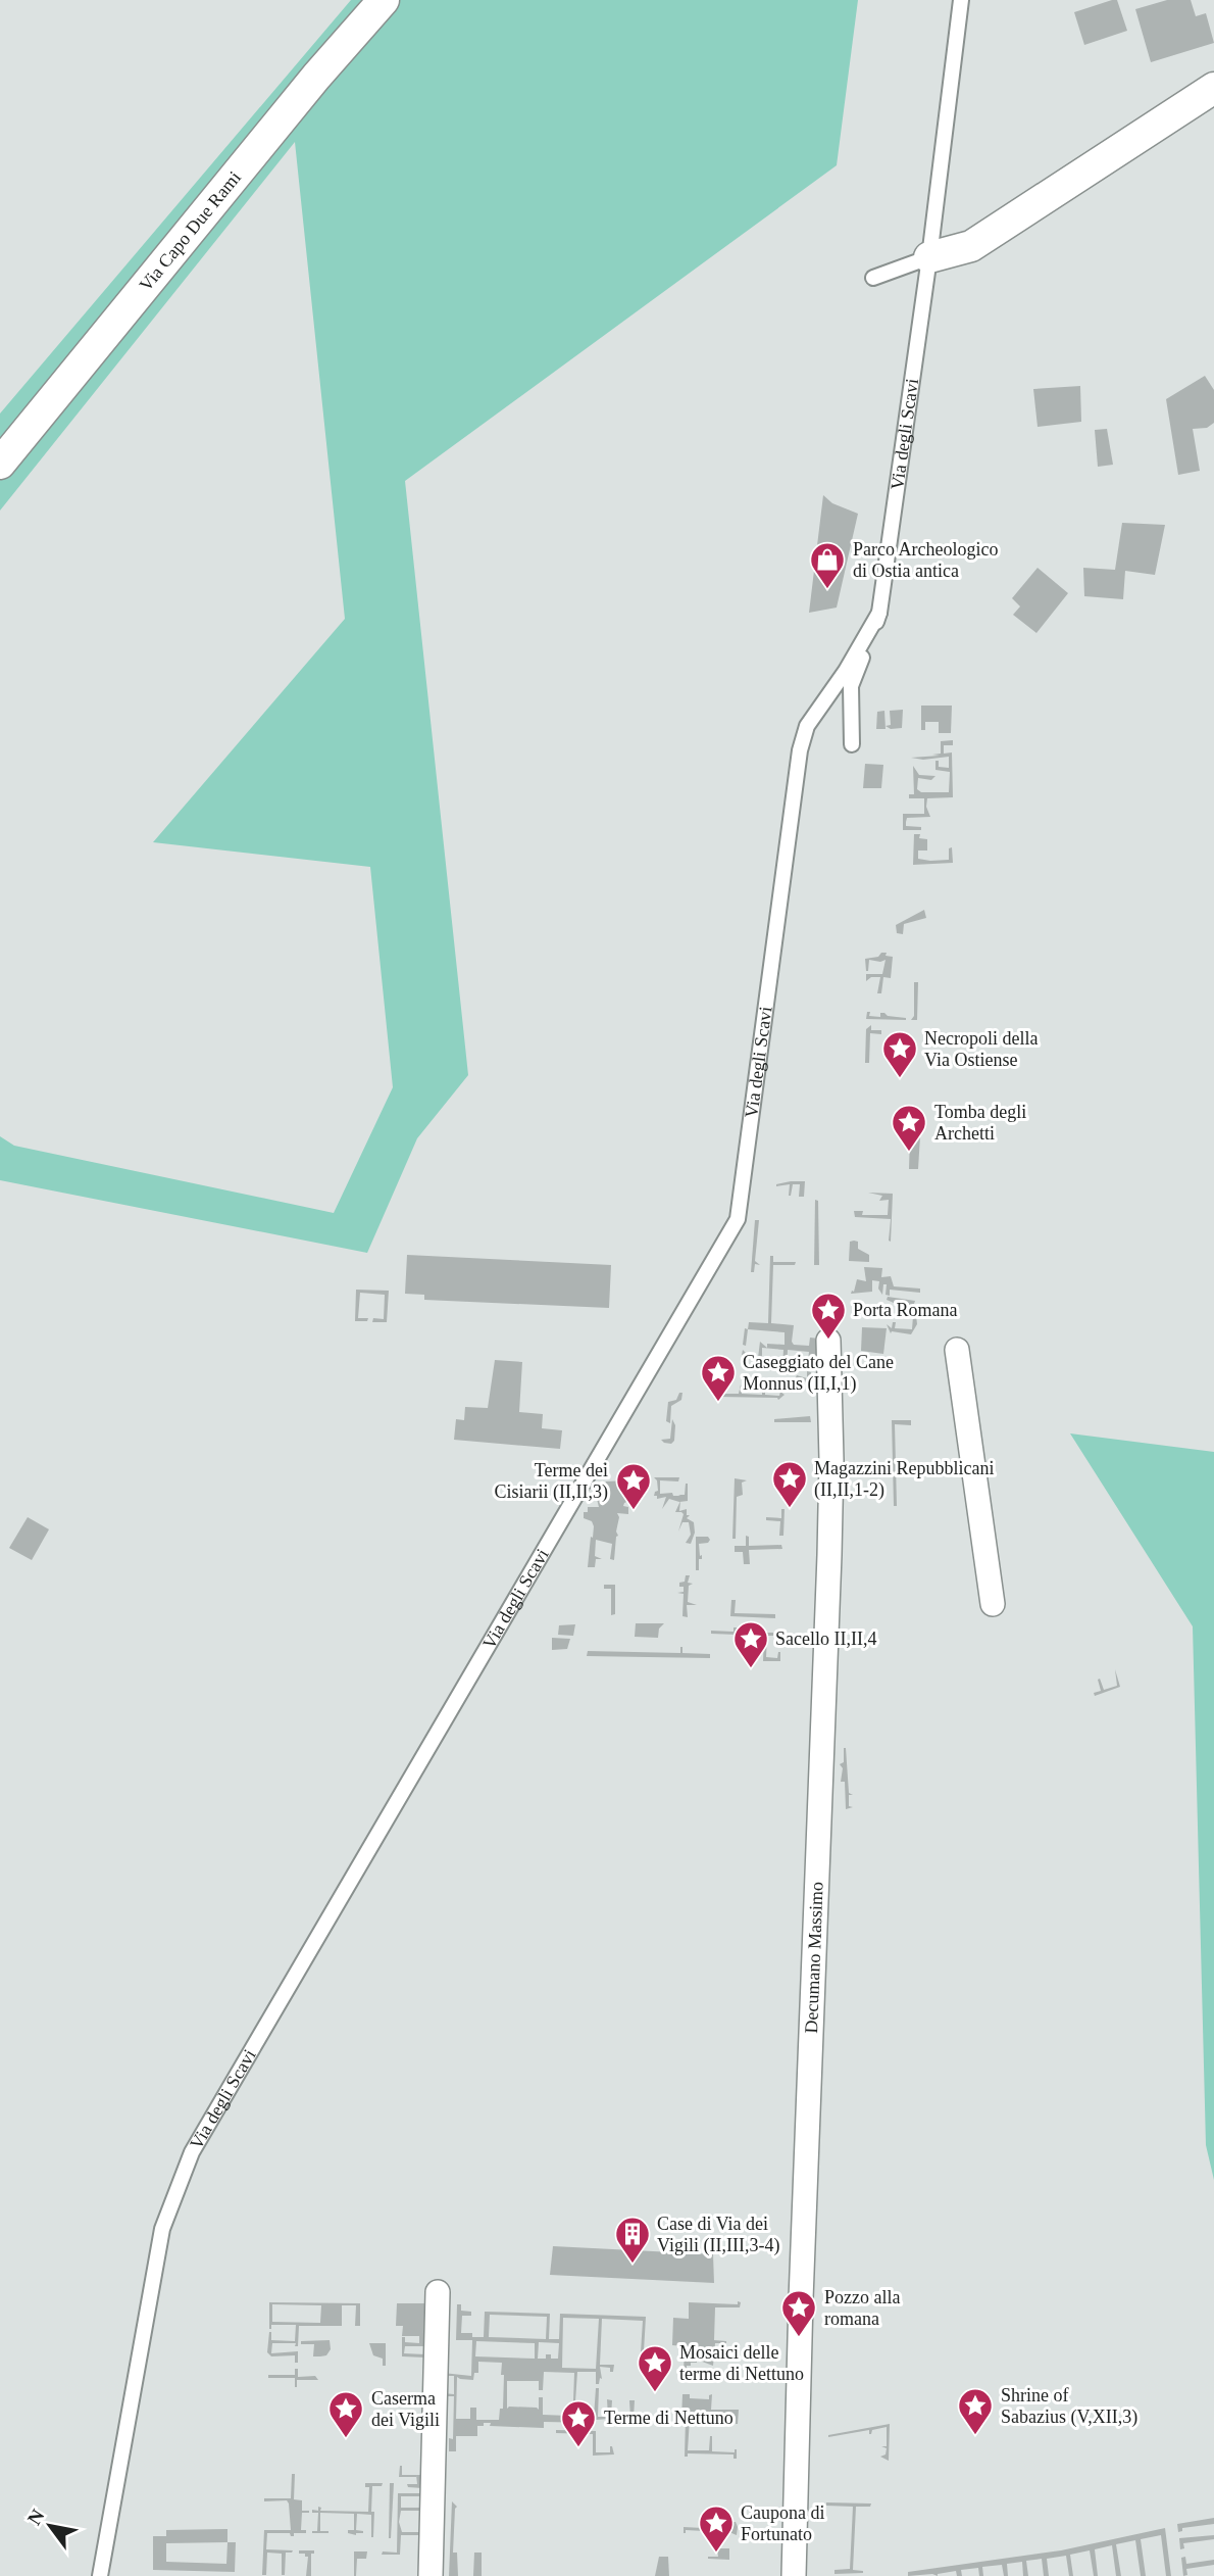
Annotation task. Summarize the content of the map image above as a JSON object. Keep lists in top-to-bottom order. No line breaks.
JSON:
{"streets":{"street":["Via Capo Due Rami","Decumano Massimo"],"lane":["Via degli Scavi"]},"places":{"shop":["Parco Archeologico di Ostia antica"],"place":["Necropoli della Via Ostiense","Tomba degli Archetti","Porta Romana","Caseggiato del Cane Monnus (II,I,1)","Magazzini Repubblicani (II,II,1-2)","Terme dei Cisiarii (II,II,3)","Sacello II,II,4","Pozzo alla romana","Mosaici delle terme di Nettuno","Shrine of Sabazius (V,XII,3)","Caserma dei Vigili","Terme di Nettuno","Caupona di Fortunato"],"building":["Case di Via dei Vigili (II,III,3-4)"]},"north":"top left"}
